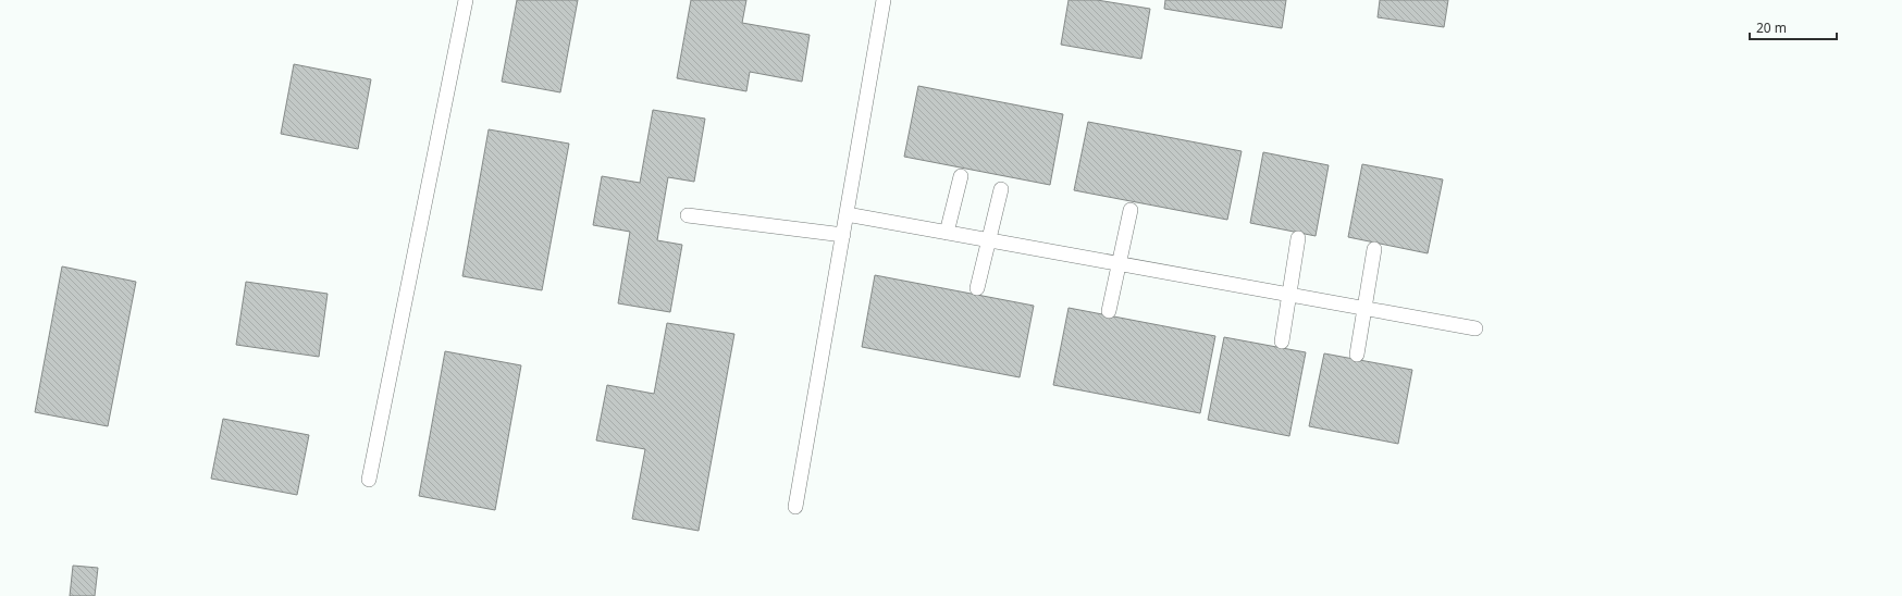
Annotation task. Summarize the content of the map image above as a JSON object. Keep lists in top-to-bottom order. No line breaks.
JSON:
{"scale_bar":"20 m"}
